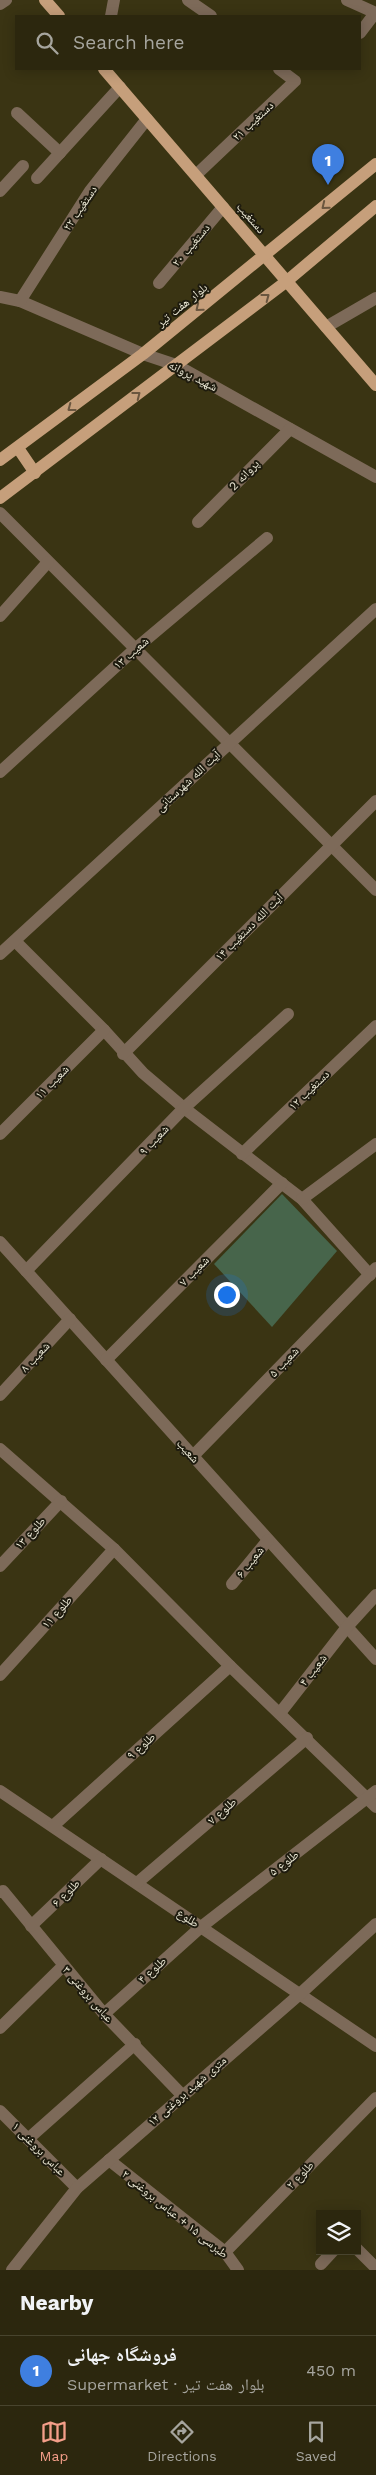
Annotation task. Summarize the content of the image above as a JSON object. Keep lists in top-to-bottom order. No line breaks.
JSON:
{"streets":{"main road":["دستغیب","بلوار هفت تیر"],"street":["دستغیب ۲۱","دستغیب ۲۲","دستغیب ۲۰","شهید پروانه","پروانه 2","شعیب ۱۳","آیت الله شهرستانی","آیت الله دستغیب ۱۴","شعیب ۱۱","دستغیب ۱۲","شعیب ۹","شعیب ۷","شعیب ۸","شعیب ۵","شعیب","طلوع ۱۳","شعیب ۶","طلوع ۱۱","شعیب ۴","طلوع ۹","طلوع ۷","طلوع ۵","طلوع ۶","طلوع","طلوع ۴","عباس بروغنی ۳","۱۲ متری شهید بروغنی","عباس بروغنی ۱","طلوع ۲","طبرسی ۱۵ + عباس بروغنی ۲"]},"crossings":[["دستغیب ۲۱","دستغیب"],["دستغیب ۲۲","دستغیب"],["دستغیب ۲۲","شهید پروانه"],["دستغیب","دستغیب ۲۰"],["دستغیب","بلوار هفت تیر"],["بلوار هفت تیر","شهید پروانه"],["شهید پروانه","پروانه 2"],["شعیب ۹","شعیب"],["شعیب ۷","شعیب"],["شعیب ۸","شعیب"],["شعیب ۵","شعیب"],["شعیب","شعیب ۶"],["شعیب","شعیب ۴"],["طلوع ۹","طلوع"],["طلوع ۷","طلوع"],["طلوع ۵","طلوع"],["طلوع ۵","طلوع ۴"],["طلوع ۶","طلوع"],["طلوع ۶","عباس بروغنی ۳"],["طلوع","طلوع ۴"],["طلوع","۱۲ متری شهید بروغنی"],["طلوع ۴","عباس بروغنی ۳"],["عباس بروغنی ۳","۱۲ متری شهید بروغنی"],["۱۲ متری شهید بروغنی","عباس بروغنی ۱"],["۱۲ متری شهید بروغنی","طبرسی ۱۵ + عباس بروغنی ۲"],["طلوع ۲","طبرسی ۱۵ + عباس بروغنی ۲"]],"page":{"search":"Search here","pins":"1","heading":"Nearby","list":[{"mark":"1","name":"فروشگاه جهانی","note":"Supermarket · بلوار هفت تیر","value":"450 m"}],"nav":["Map","Directions","Saved"]}}
